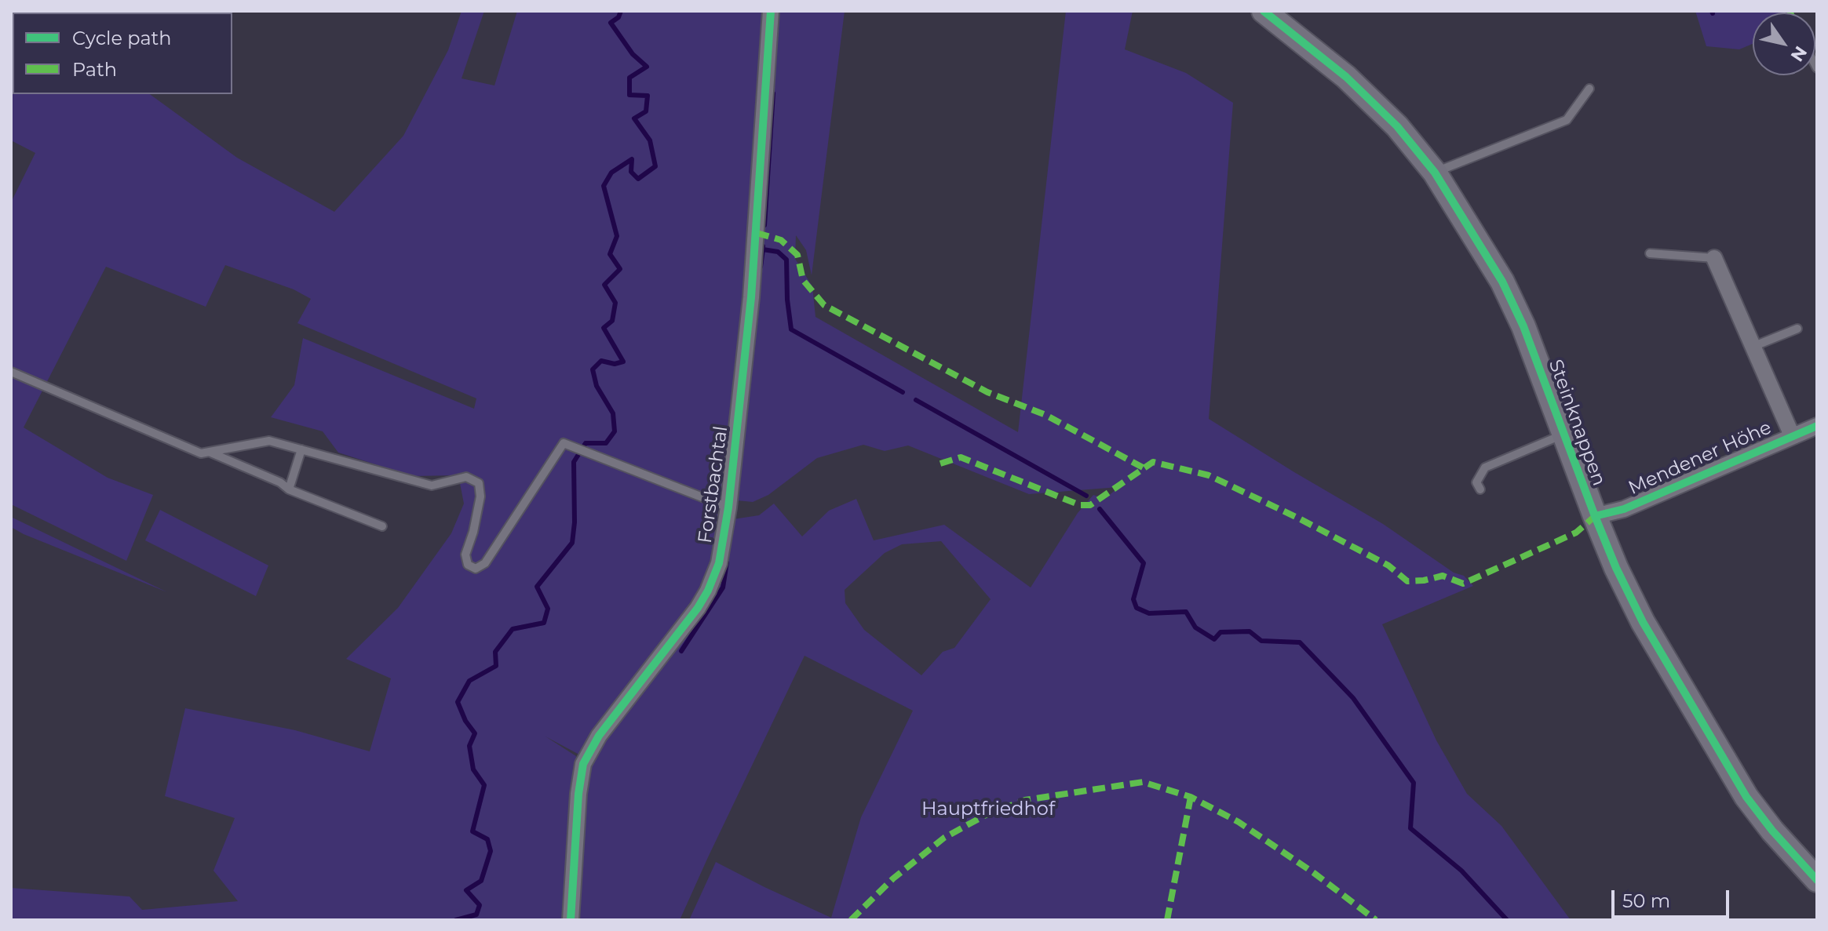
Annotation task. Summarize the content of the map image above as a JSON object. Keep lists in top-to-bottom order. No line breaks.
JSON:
{"streets":{"street":["Steinknappen","Mendener Höhe","Forstbachtal"]},"crossings":[["Steinknappen","Mendener Höhe"]],"parks":["Hauptfriedhof"],"legend":["Cycle path","Path"],"scale_bar":"50 m","north":"bottom right"}
